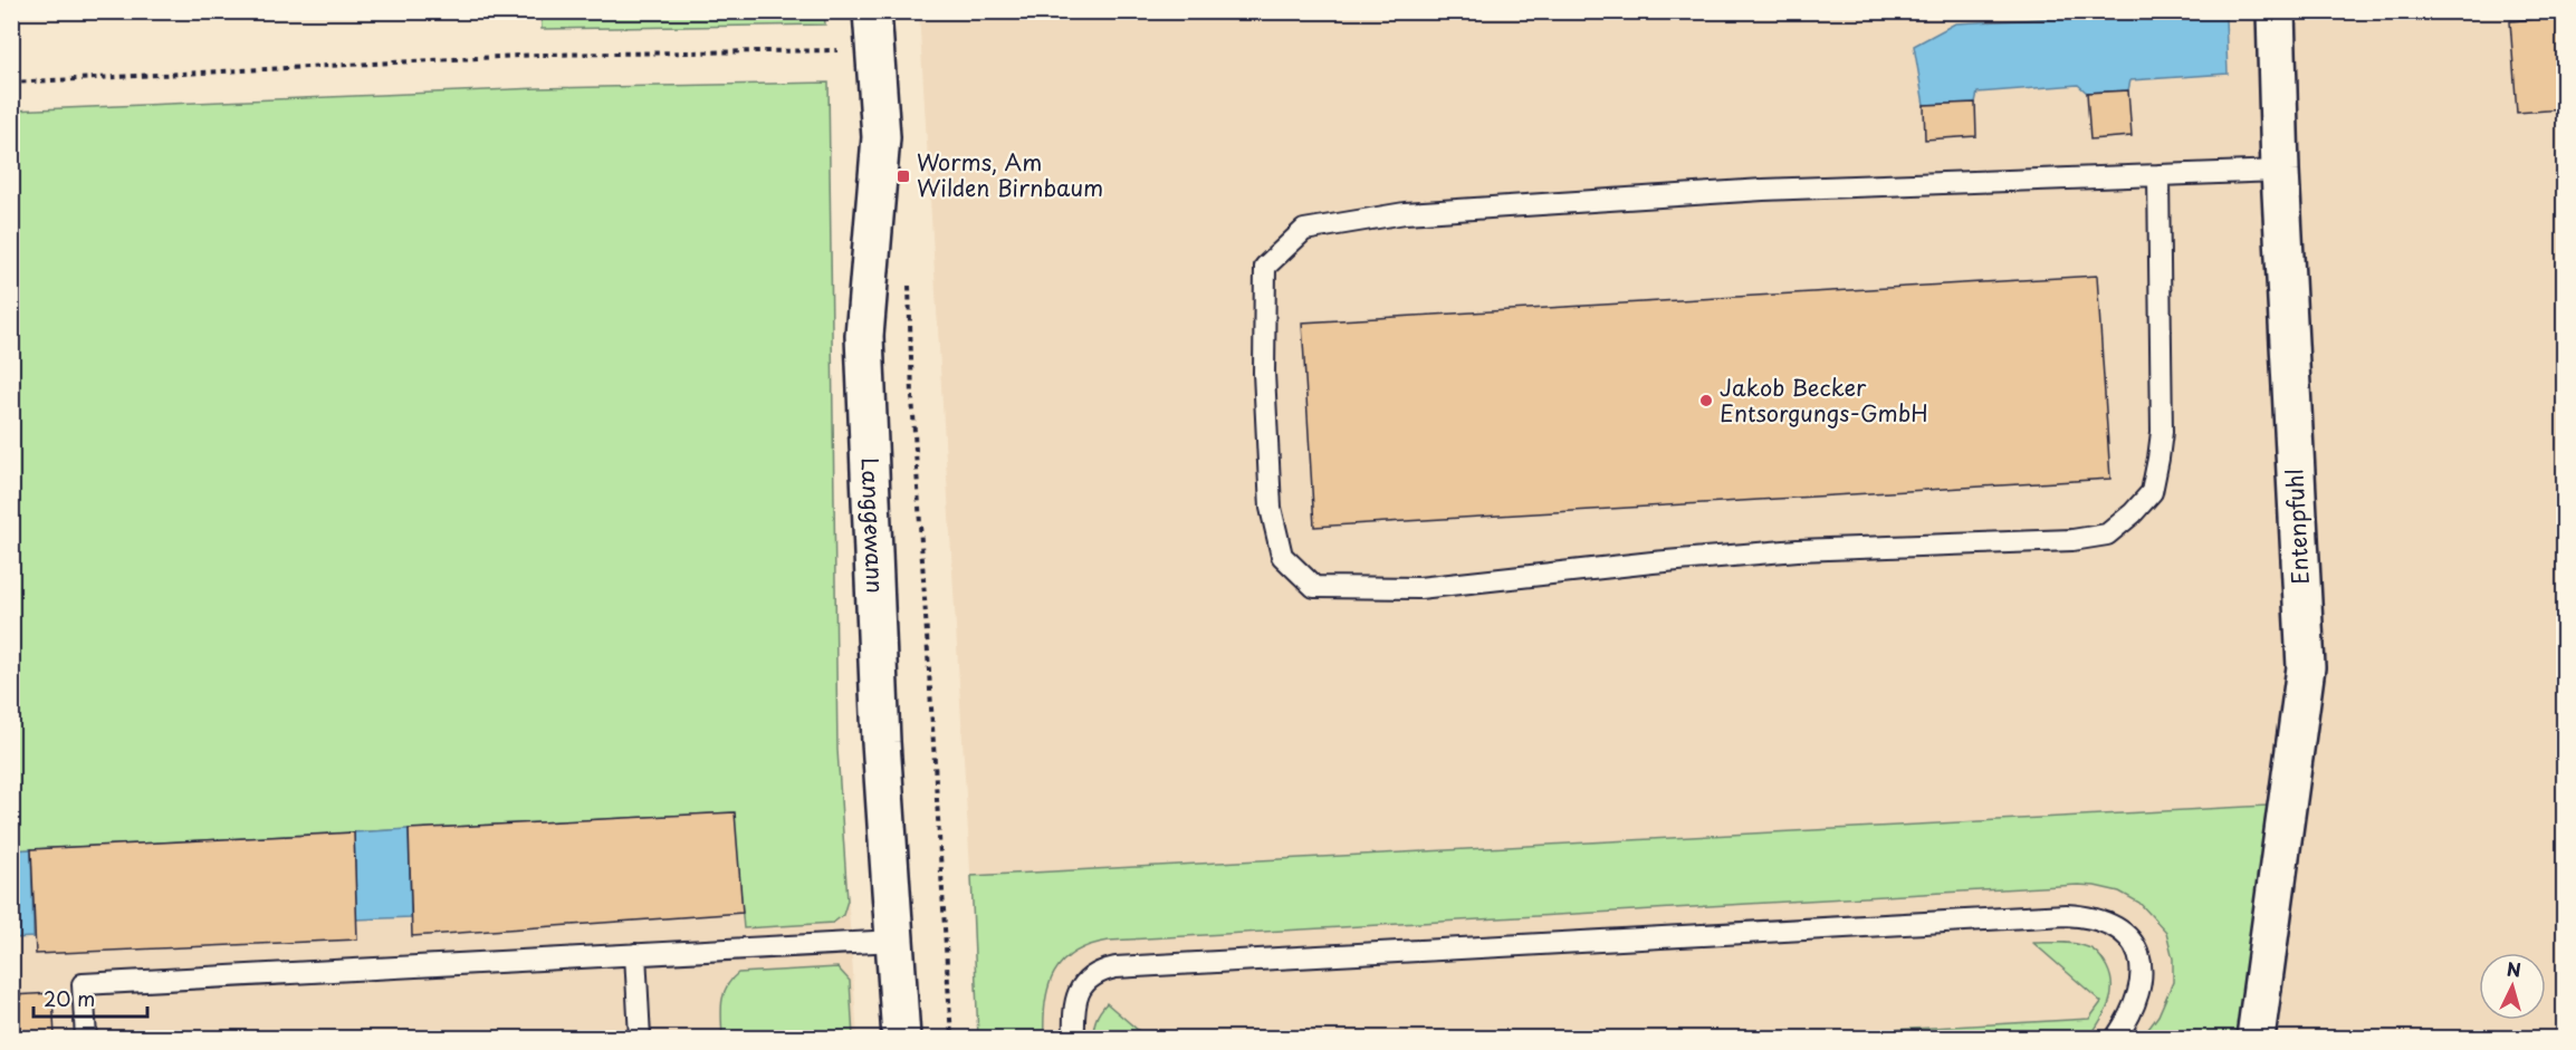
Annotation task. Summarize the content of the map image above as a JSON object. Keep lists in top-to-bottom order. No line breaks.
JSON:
{"streets":{"street":["Langgewann","Entenpfuhl"]},"places":{"transit":["Worms, Am Wilden Birnbaum"],"other":["Jakob Becker Entsorgungs-GmbH"]},"scale_bar":"20 m","north":"top"}
